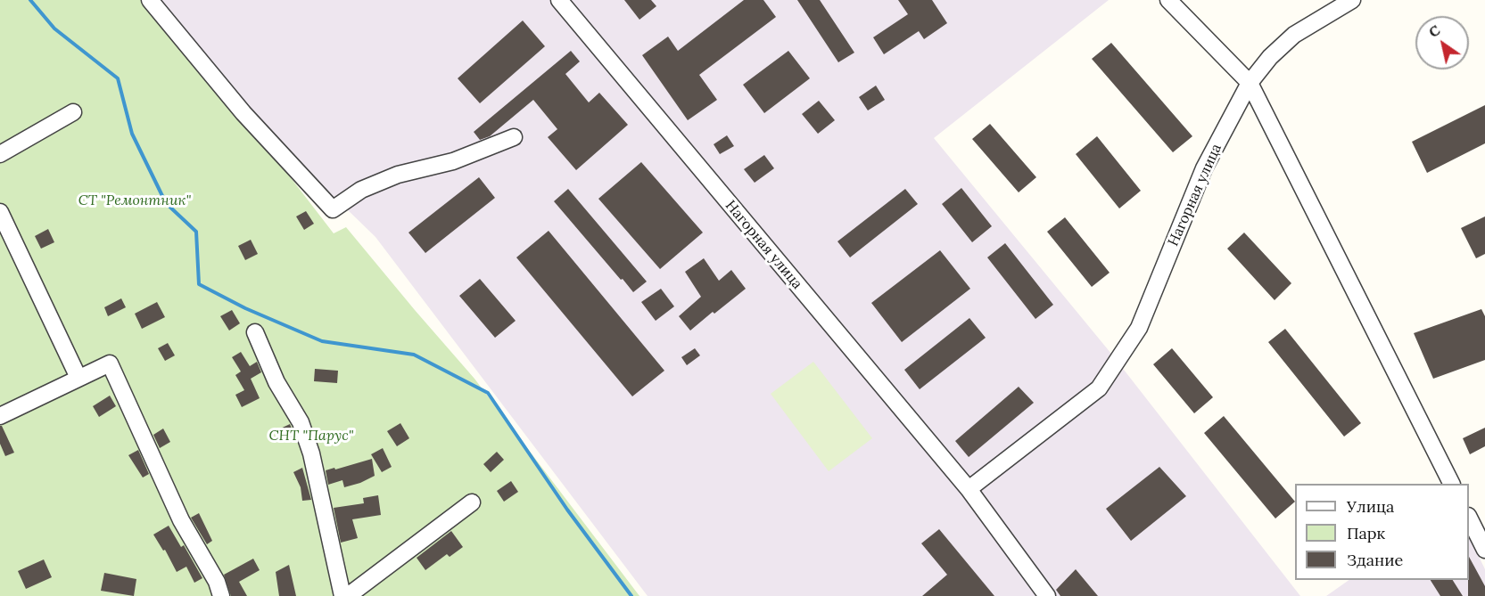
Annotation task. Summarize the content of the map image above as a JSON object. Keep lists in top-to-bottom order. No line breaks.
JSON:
{"streets":{"street":["Нагорная улица"]},"parks":["СТ \"Ремонтник\"","СНТ \"Парус\""],"legend":["Улица","Парк","Здание"],"north":"top left"}
